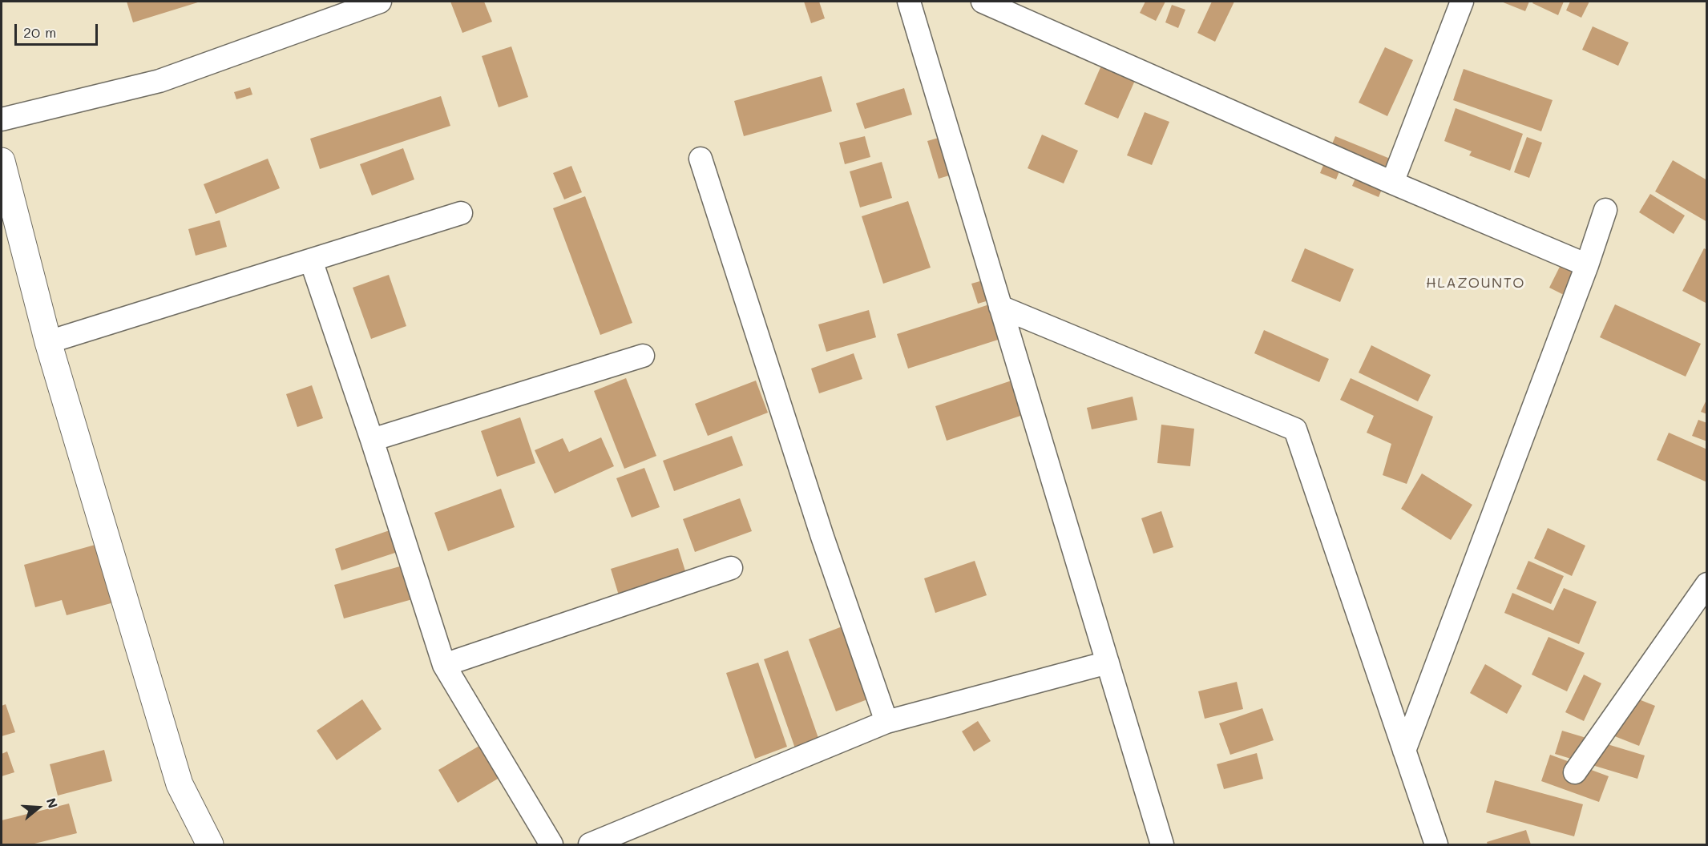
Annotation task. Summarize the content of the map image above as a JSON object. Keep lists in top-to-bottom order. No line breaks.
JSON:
{"districts":["HLAZOUNTO"],"scale_bar":"20 m","north":"right"}
